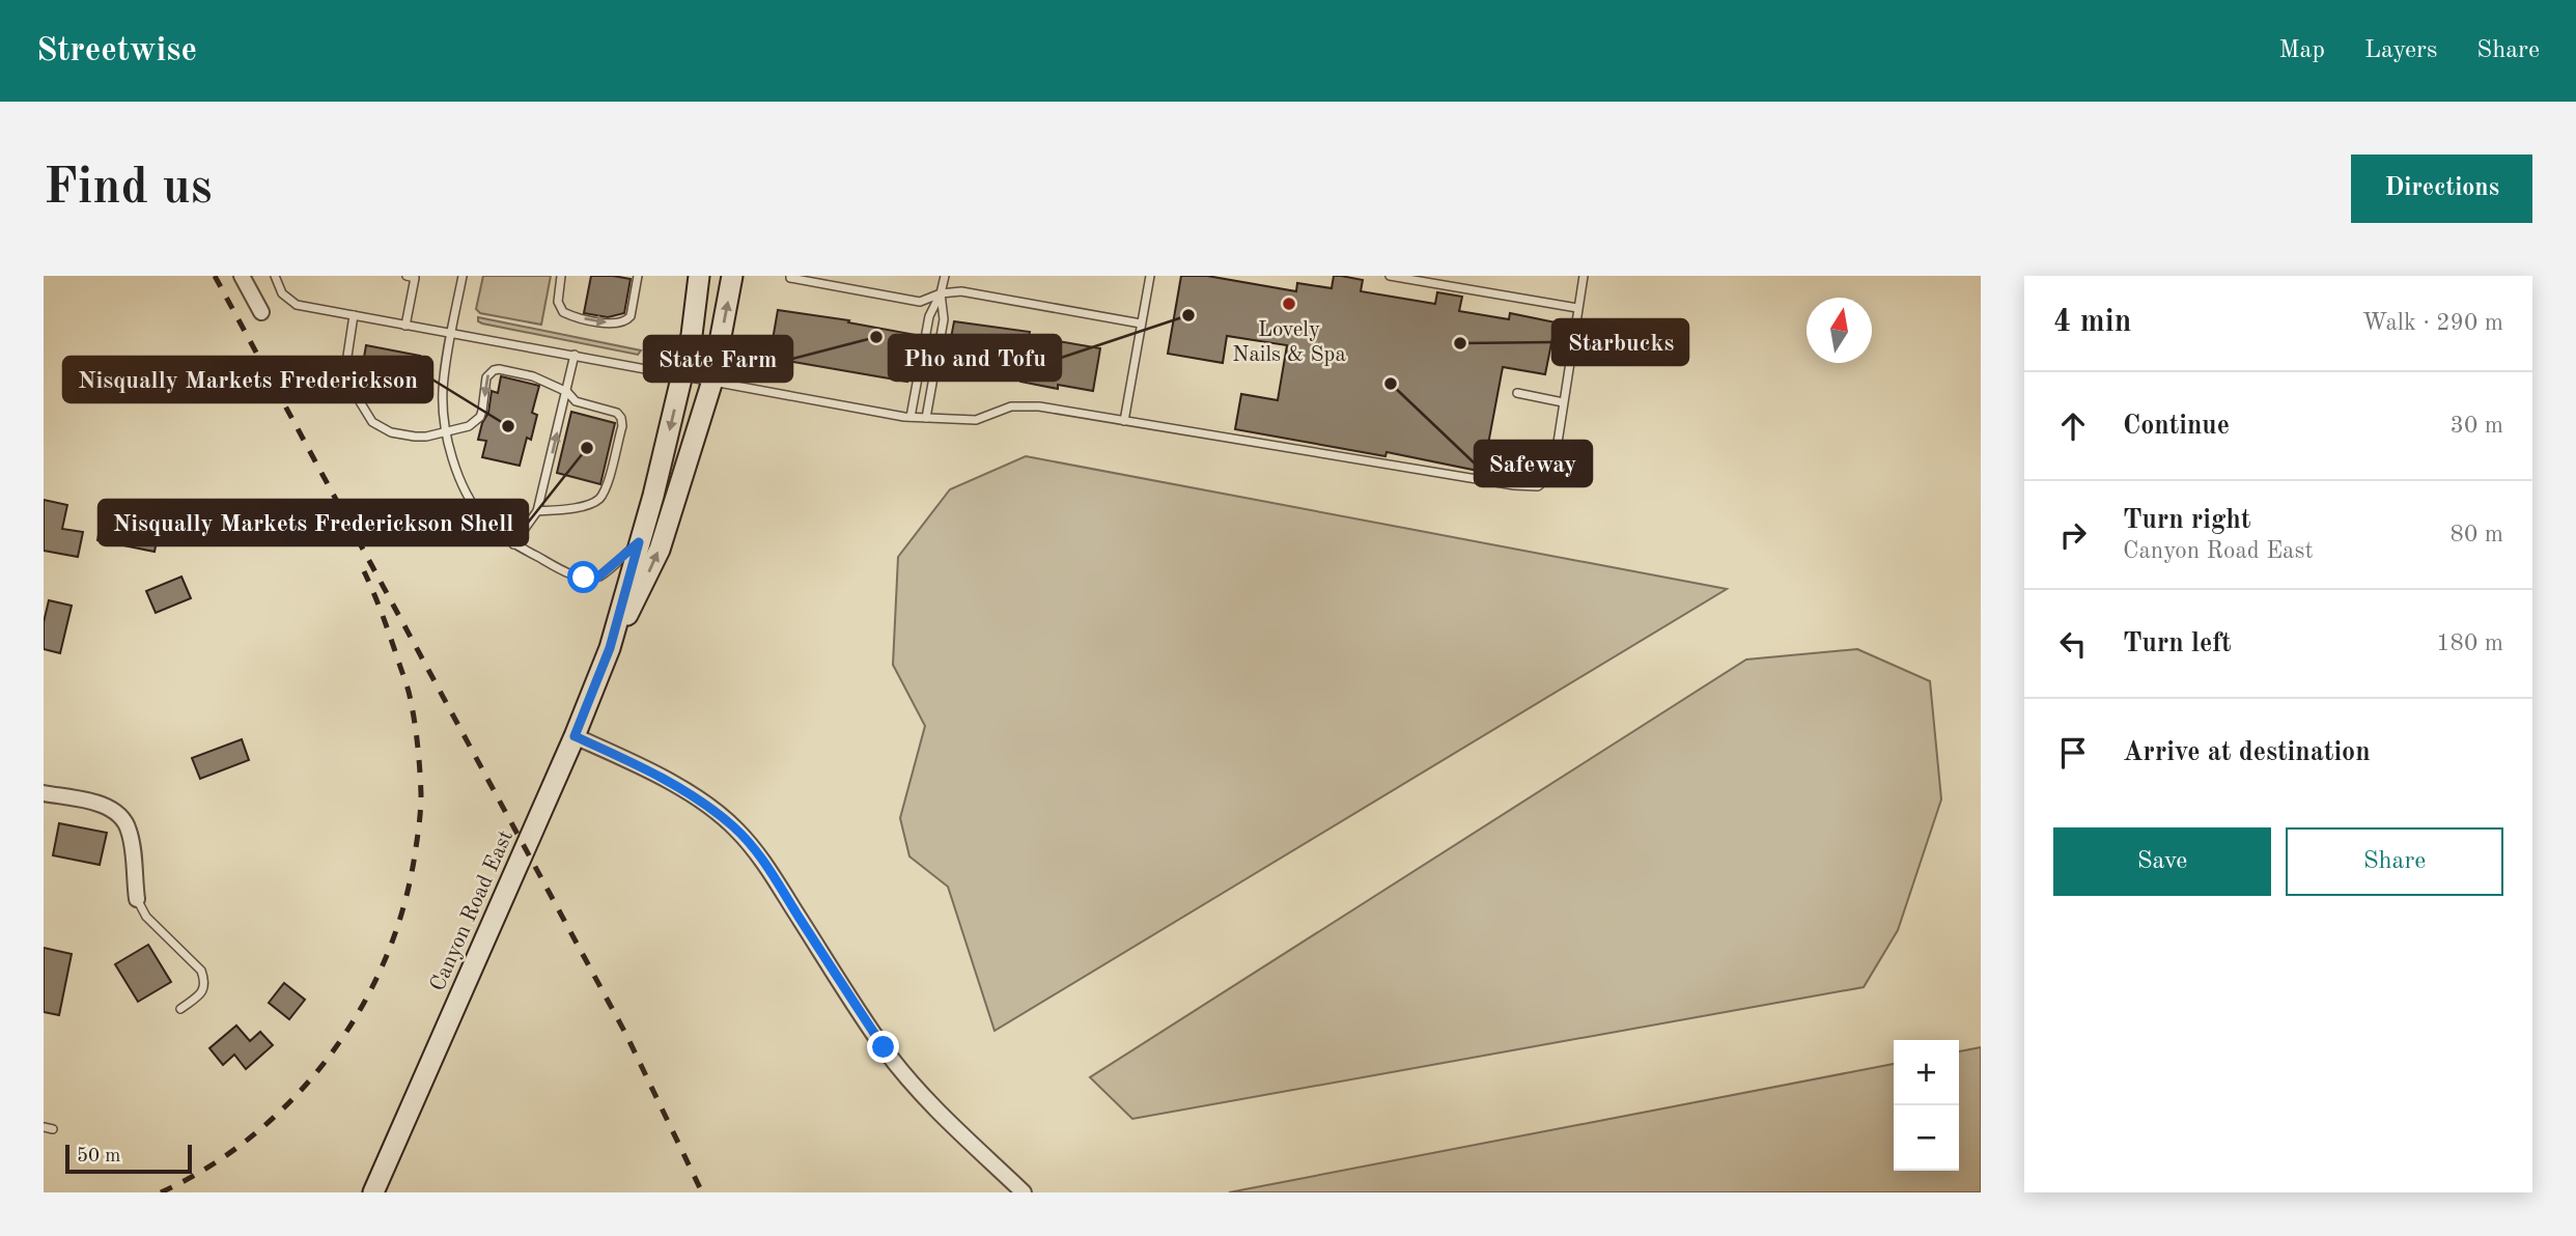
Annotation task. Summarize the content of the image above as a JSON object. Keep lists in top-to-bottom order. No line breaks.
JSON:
{"streets":{"main road":["Canyon Road East"]},"places":["Lovely Nails & Spa","Pho and Tofu","State Farm","Starbucks","Safeway","Nisqually Markets Frederickson","Nisqually Markets Frederickson Shell"],"scale_bar":"50 m","north":"top","page":{"header":"Streetwise","nav":["Map","Layers","Share"],"buttons":["Directions",["Save","Share"]],"title":"Find us","heading":["4 min","Walk · 290 m"],"list":[["Continue","30 m"],["Turn right","Canyon Road East","80 m"],["Turn left","180 m"],"Arrive at destination"],"map_buttons":["+","−"],"scale":"50 m"}}
